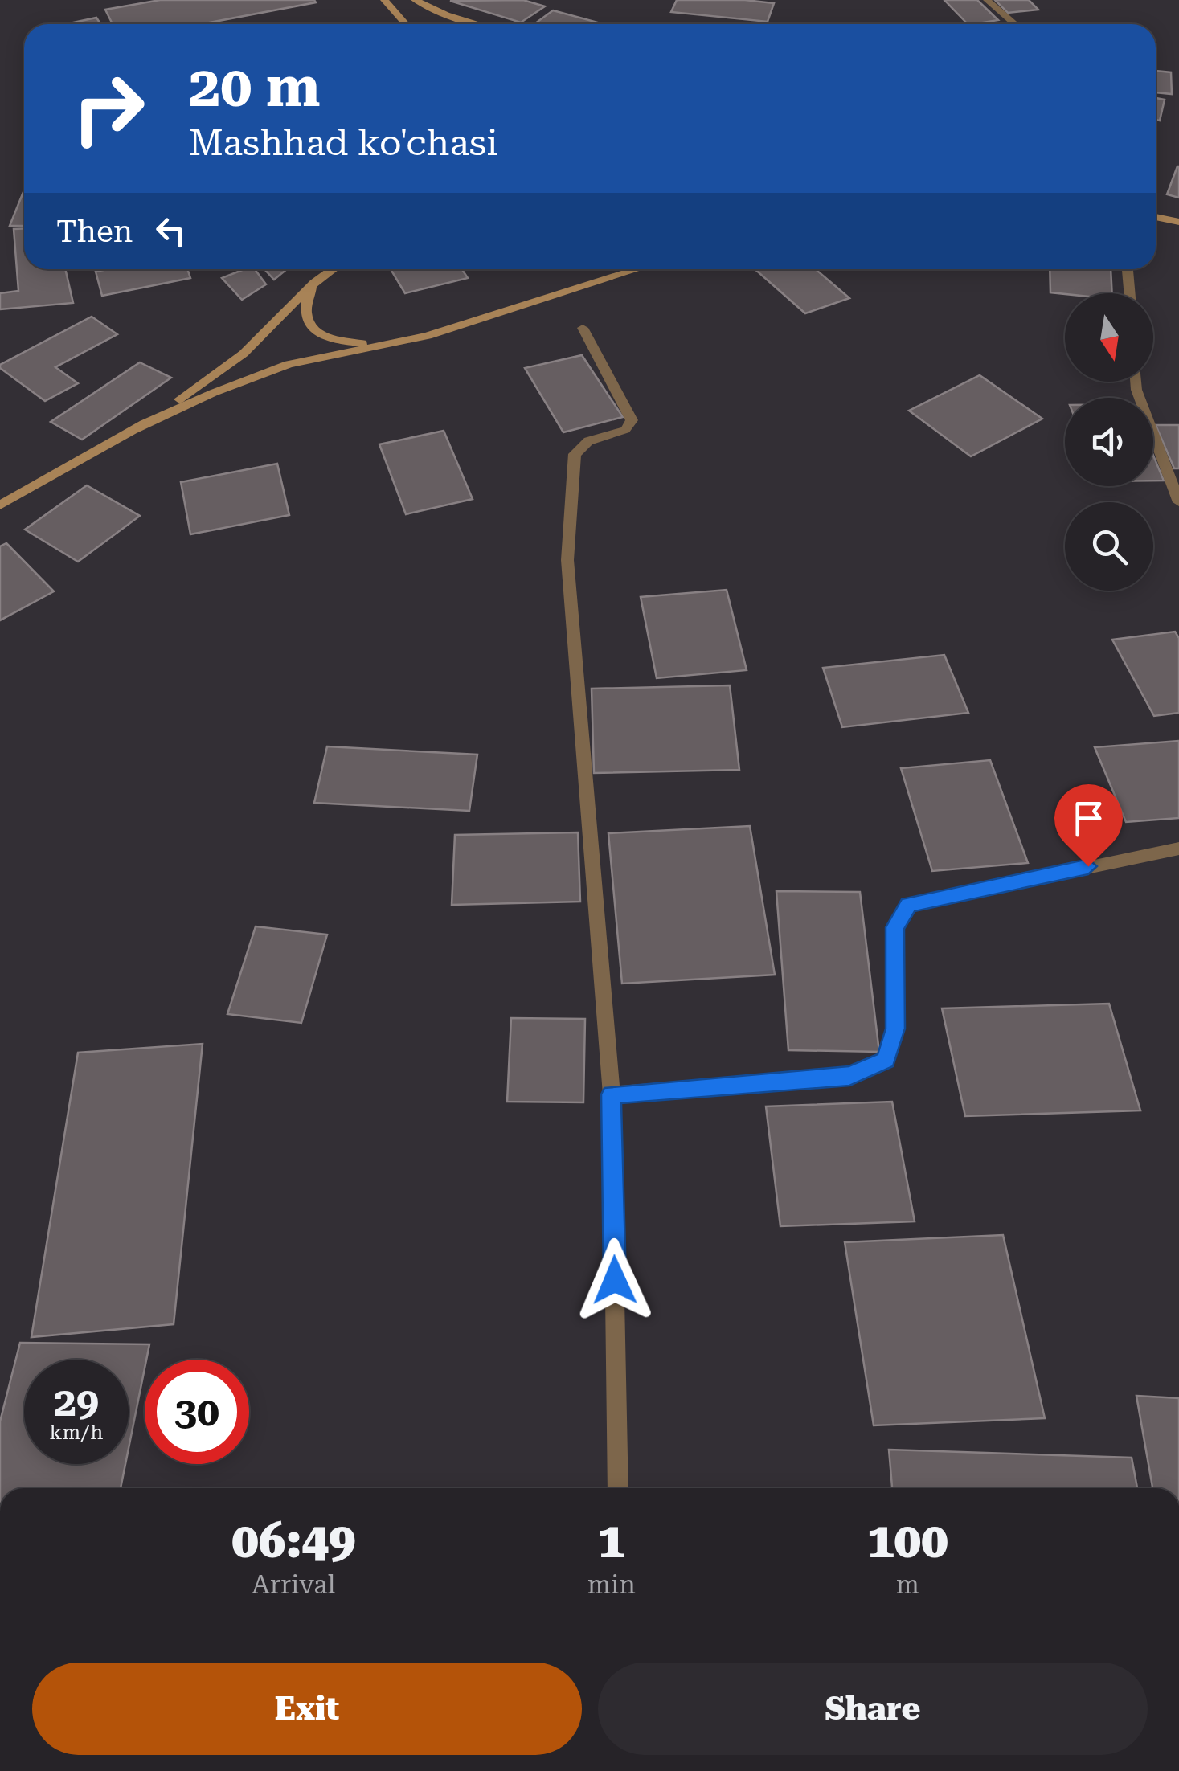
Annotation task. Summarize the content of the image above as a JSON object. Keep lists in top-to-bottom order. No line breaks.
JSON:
{"north":"bottom","page":{"turn":["20 m","Mashhad ko'chasi"],"then":"Then","speed":"29 km/h","limit":"30","eta":["06:49","Arrival","1","min","100","m"],"buttons":["Exit","Share"]}}
